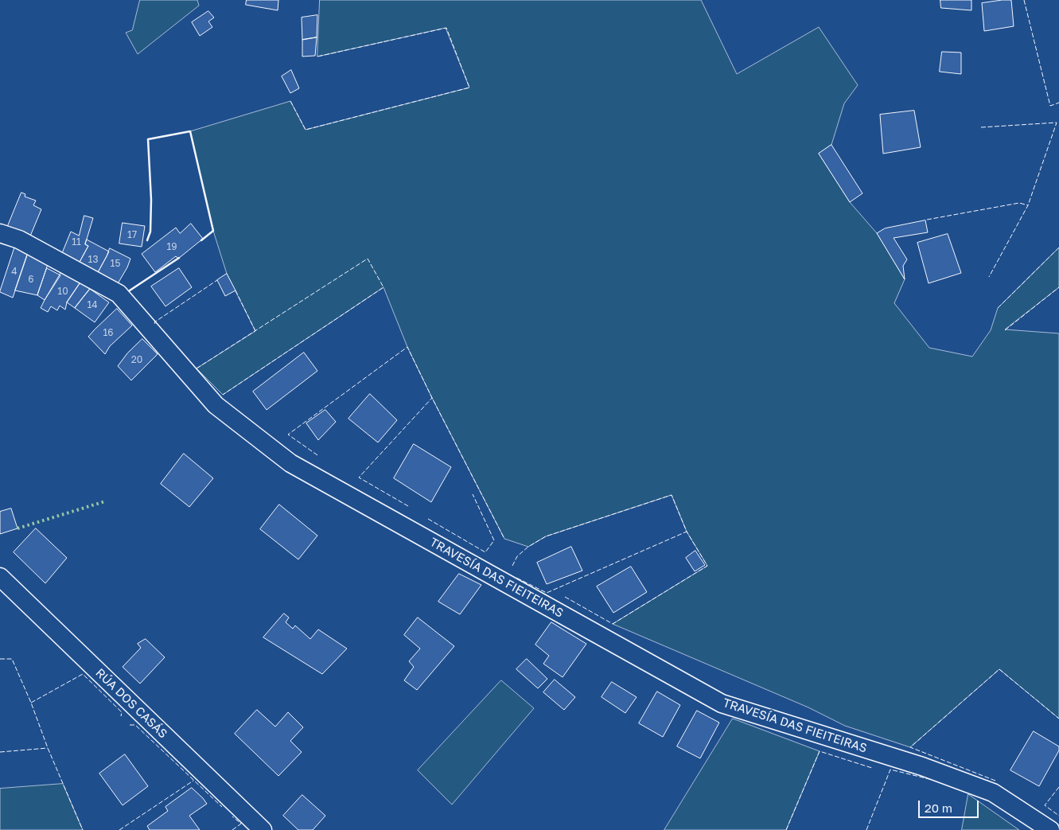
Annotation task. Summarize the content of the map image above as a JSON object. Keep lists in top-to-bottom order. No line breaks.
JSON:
{"streets":{"street":["TRAVESÍA DAS FIEITEIRAS","RÚA DOS CASÁS"]},"house_numbers":["17","11","19","13","15","4","6","10","14","16","20"],"scale_bar":"20 m"}
